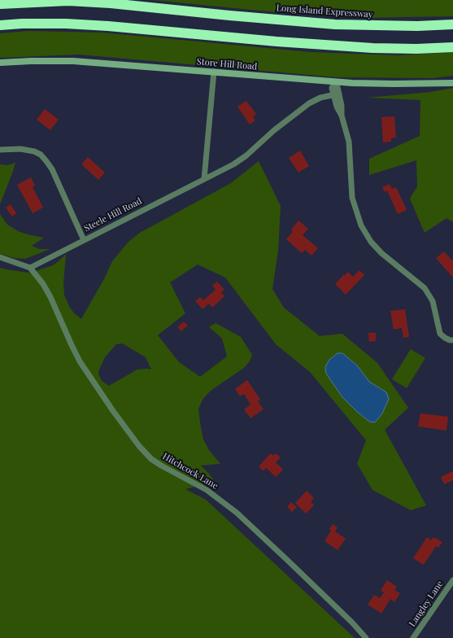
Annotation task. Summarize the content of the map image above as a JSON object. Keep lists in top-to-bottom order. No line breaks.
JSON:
{"streets":{"highway":["Long Island Expressway"],"main road":["Store Hill Road"],"street":["Steele Hill Road","Hitchcock Lane","Langley Lane"]},"crossings":[["Steele Hill Road","Hitchcock Lane"]]}
